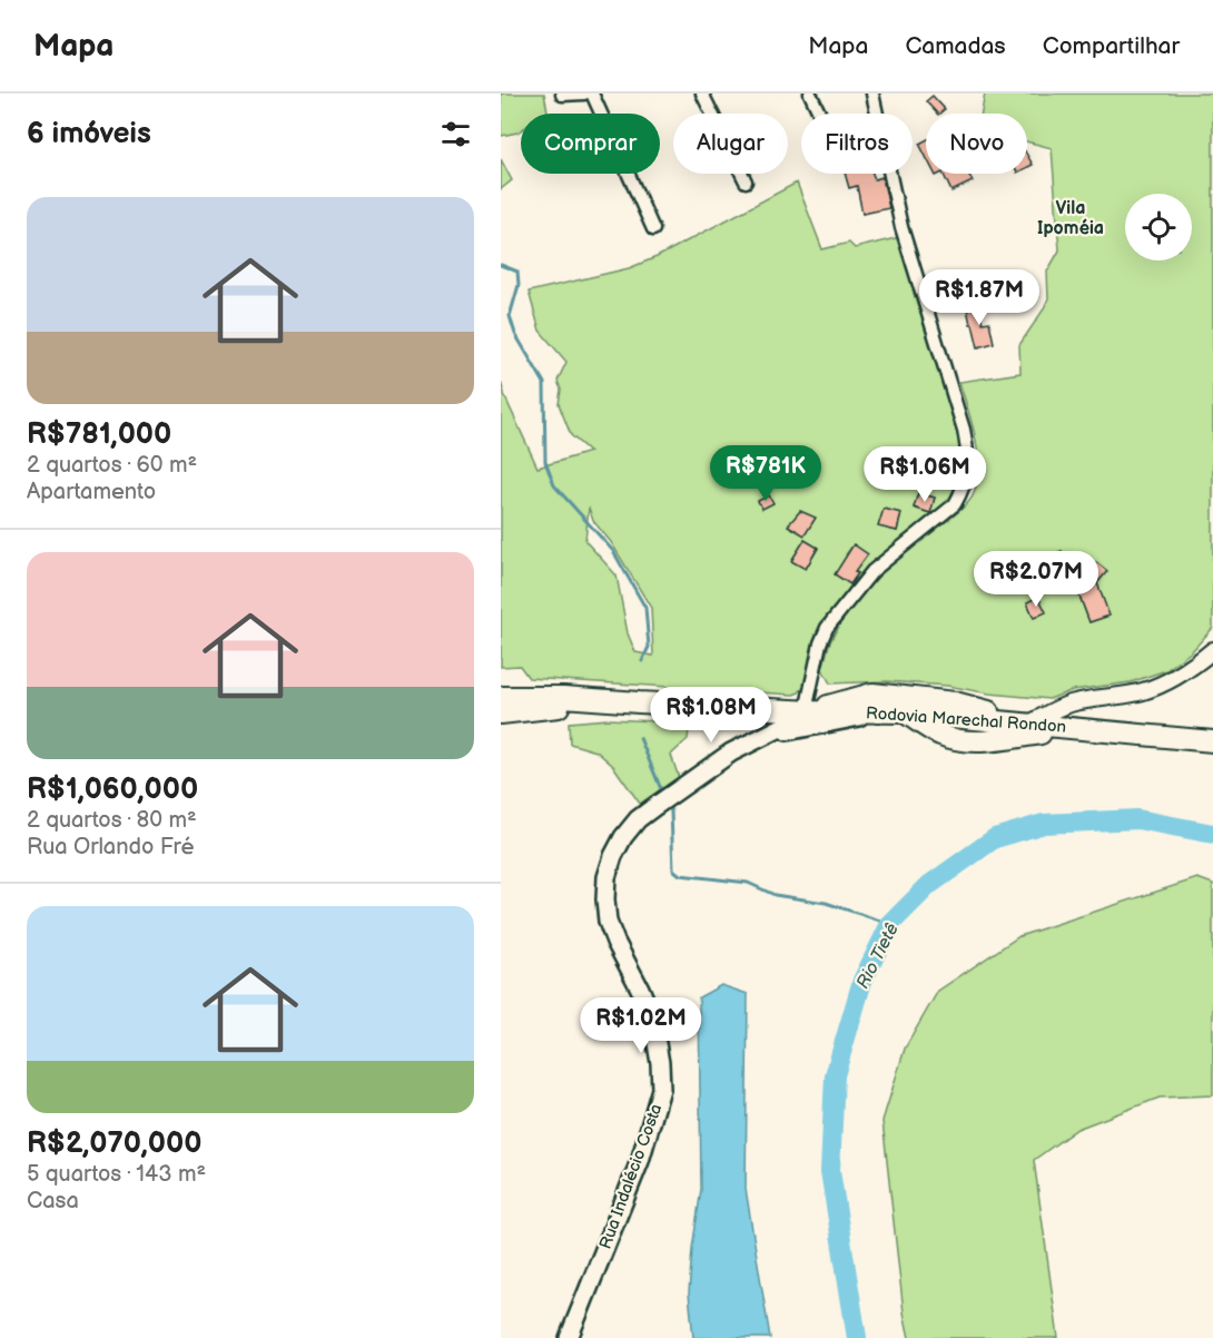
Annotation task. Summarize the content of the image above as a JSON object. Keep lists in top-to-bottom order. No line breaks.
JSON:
{"streets":{"main road":["Rodovia Marechal Rondon","Rua Indalécio Costa"]},"crossings":[["Rodovia Marechal Rondon","Rua Indalécio Costa"]],"districts":["Vila Ipoméia"],"water":["Rio Tietê"],"page":{"header":"Mapa","nav":["Mapa","Camadas","Compartilhar"],"heading":"6 imóveis","chip":["Comprar","Alugar","Filtros","Novo"],"list":[{"name":"R$781,000","note":"2 quartos · 60 m² · Apartamento"},{"name":"R$1,060,000","note":"2 quartos · 80 m² · Rua Orlando Fré"},{"name":"R$2,070,000","note":"5 quartos · 143 m² · Casa"}],"price":["R$1.87M","R$781K","R$1.06M","R$2.07M","R$1.08M","R$1.02M"]}}
